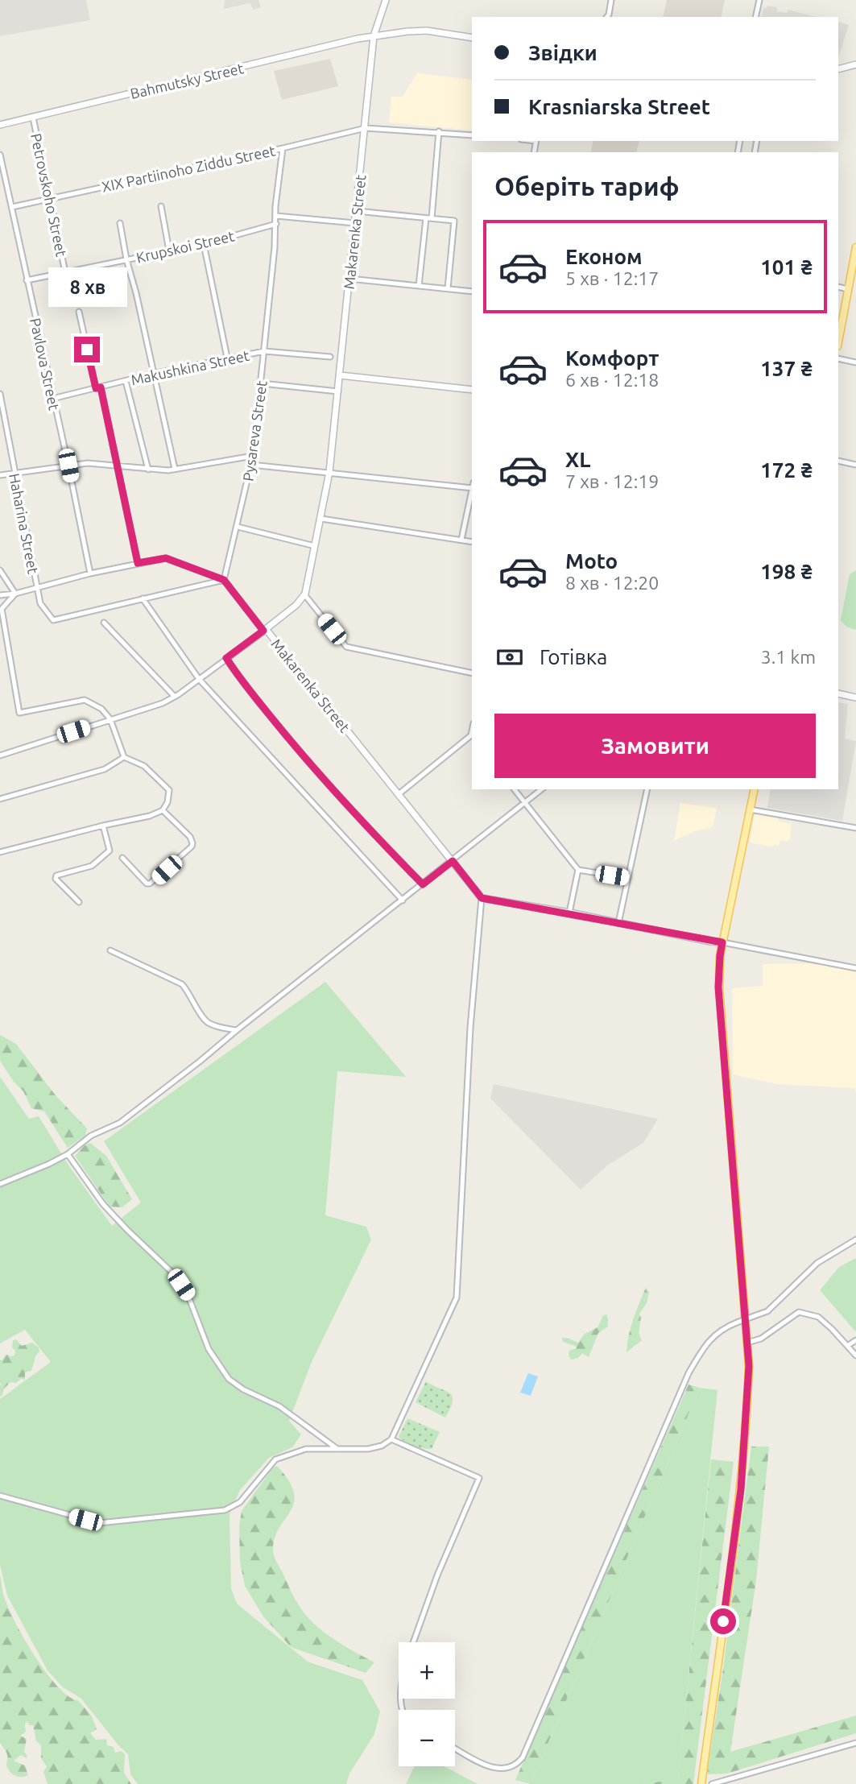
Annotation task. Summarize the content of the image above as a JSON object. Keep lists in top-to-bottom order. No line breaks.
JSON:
{"streets":{"street":["Bahmutsky Street","XIX Partiinoho Ziddu Street","Petrovskoho Street","Makarenka Street","Krupskoi Street","Pavlova Street","Makushkina Street","Pysareva Street","Haharina Street"]},"crossings":[["Bahmutsky Street","Petrovskoho Street"],["Bahmutsky Street","Makarenka Street"],["XIX Partiinoho Ziddu Street","Petrovskoho Street"],["XIX Partiinoho Ziddu Street","Makarenka Street"],["XIX Partiinoho Ziddu Street","Pavlova Street"],["XIX Partiinoho Ziddu Street","Pysareva Street"],["Petrovskoho Street","Krupskoi Street"],["Krupskoi Street","Pavlova Street"],["Krupskoi Street","Pysareva Street"],["Pavlova Street","Makushkina Street"],["Makushkina Street","Pysareva Street"]],"page":{"banner":["Звідки","Krasniarska Street"],"heading":"Оберіть тариф","list":[{"name":"Економ","note":"5 хв · 12:17","value":"101 ₴"},{"name":"Комфорт","note":"6 хв · 12:18","value":"137 ₴"},{"name":"XL","note":"7 хв · 12:19","value":"172 ₴"},{"name":"Moto","note":"8 хв · 12:20","value":"198 ₴"}],"bubble":"8 хв","pay":["Готівка","3.1 km"],"buttons":"Замовити","map_buttons":["+","−"]}}
